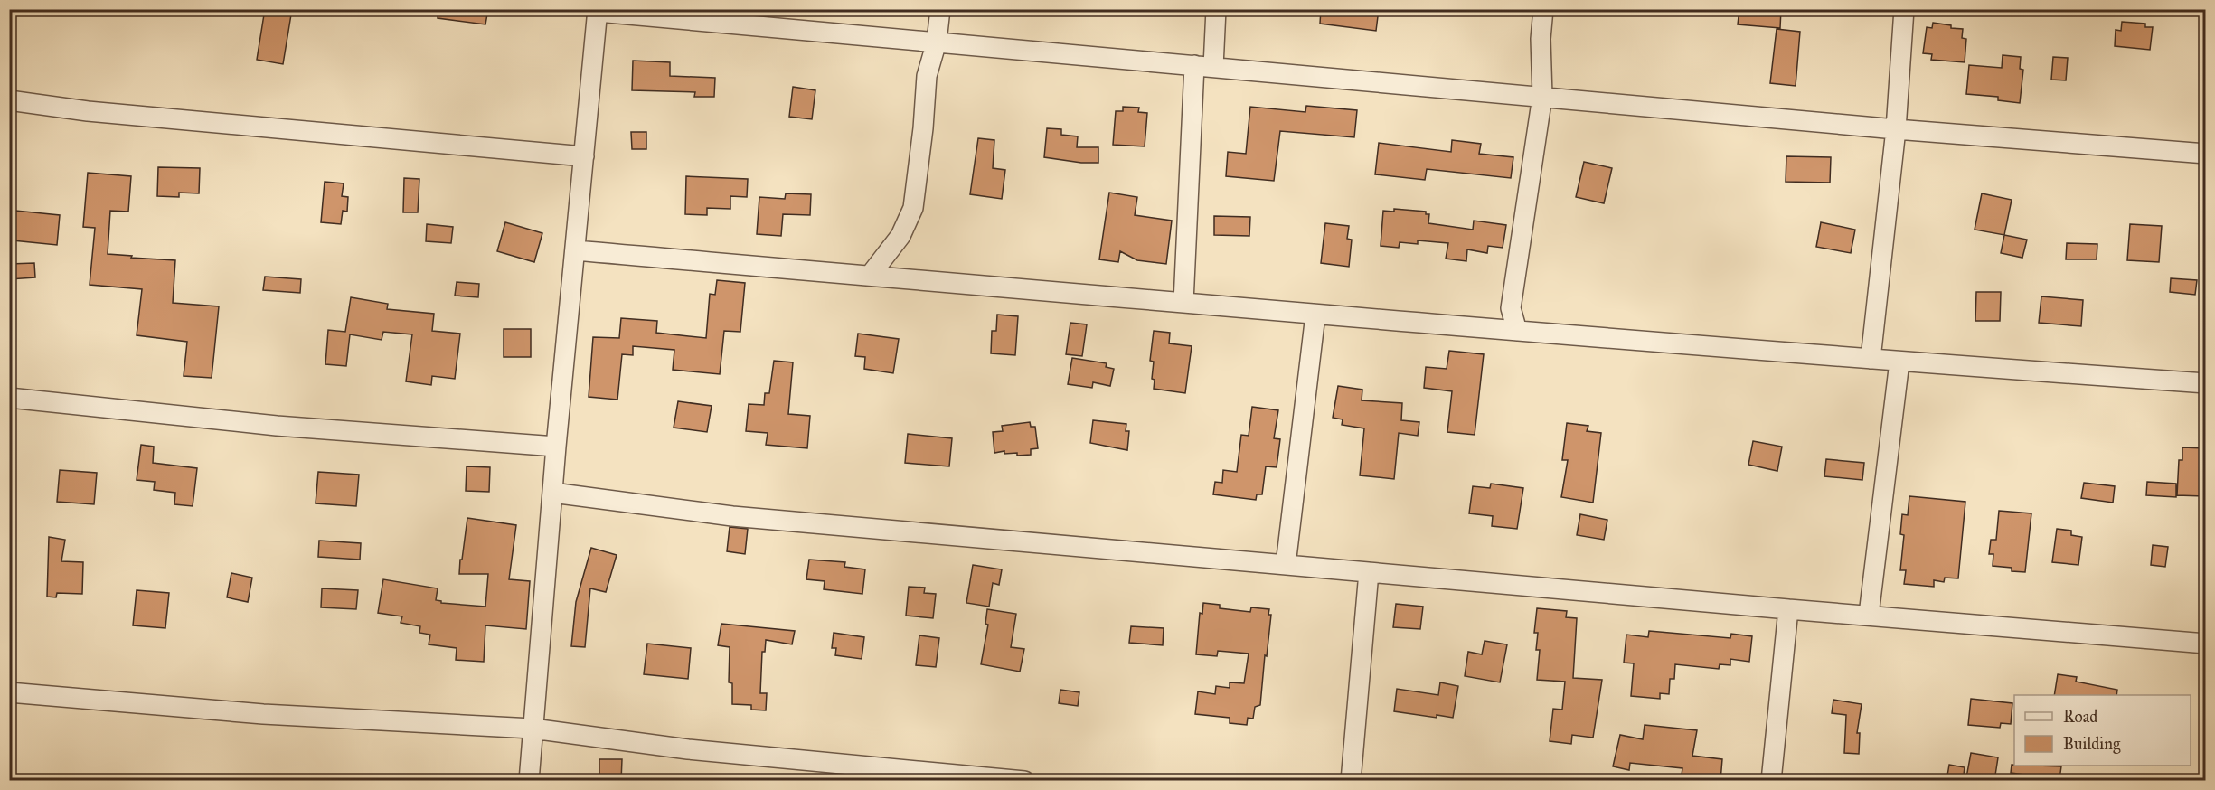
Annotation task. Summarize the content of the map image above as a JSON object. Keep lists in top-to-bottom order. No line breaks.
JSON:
{"legend":["Road","Building"]}
